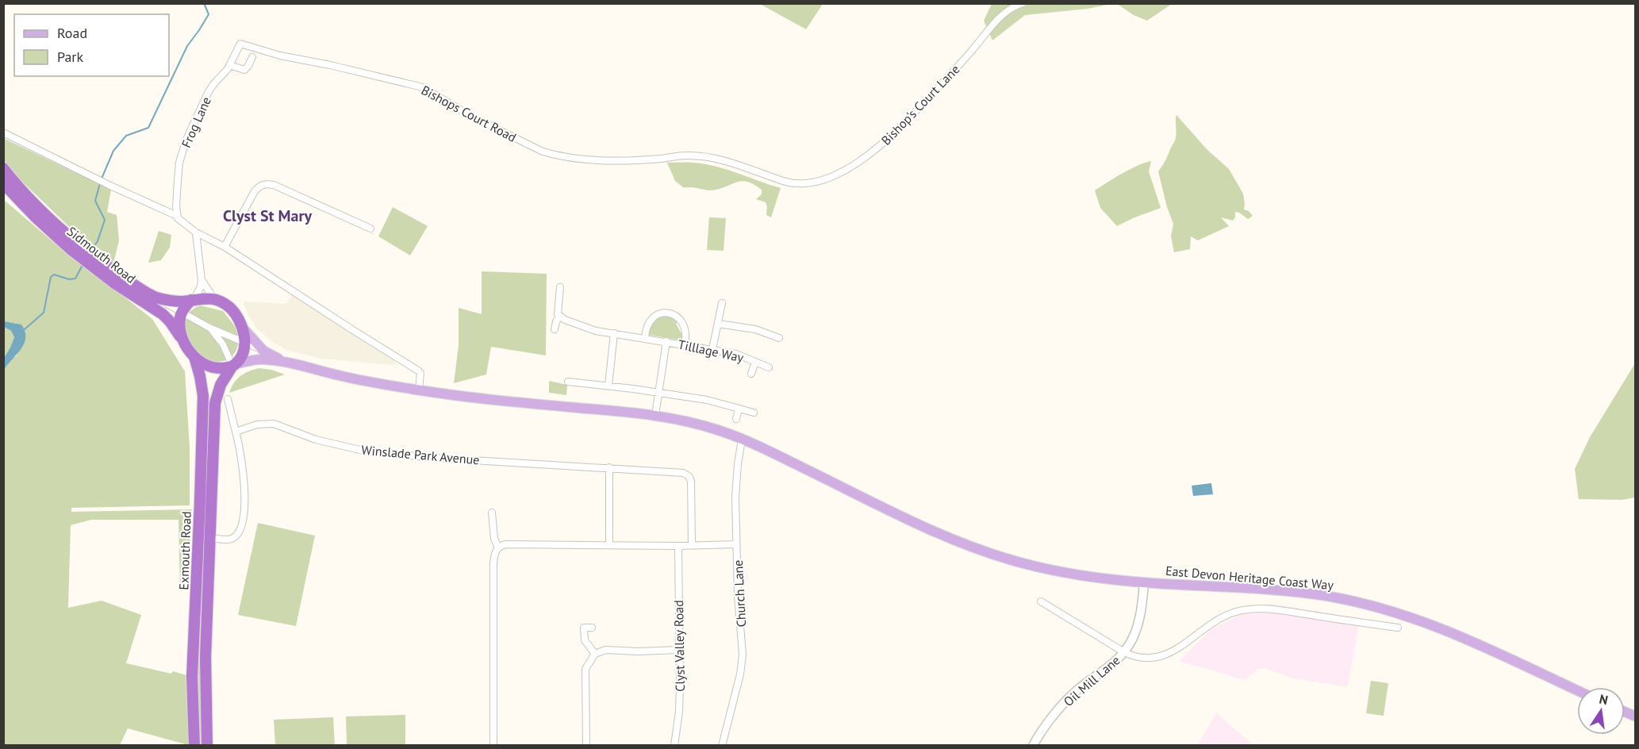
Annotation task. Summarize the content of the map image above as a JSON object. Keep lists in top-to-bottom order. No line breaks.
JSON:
{"streets":{"highway":["Sidmouth Road","Exmouth Road"],"main road":["East Devon Heritage Coast Way"],"street":["Bishop's Court Lane","Bishops Court Road","Frog Lane","Tilllage Way","Winslade Park Avenue","Church Lane","Clyst Valley Road","Oil Mill Lane"]},"crossings":[["Bishop's Court Lane","Bishops Court Road"],["Bishops Court Road","Frog Lane"],["Sidmouth Road","Exmouth Road"],["East Devon Heritage Coast Way","Church Lane"],["East Devon Heritage Coast Way","Oil Mill Lane"]],"districts":["Clyst St Mary"],"legend":["Road","Park"],"north":"top"}
